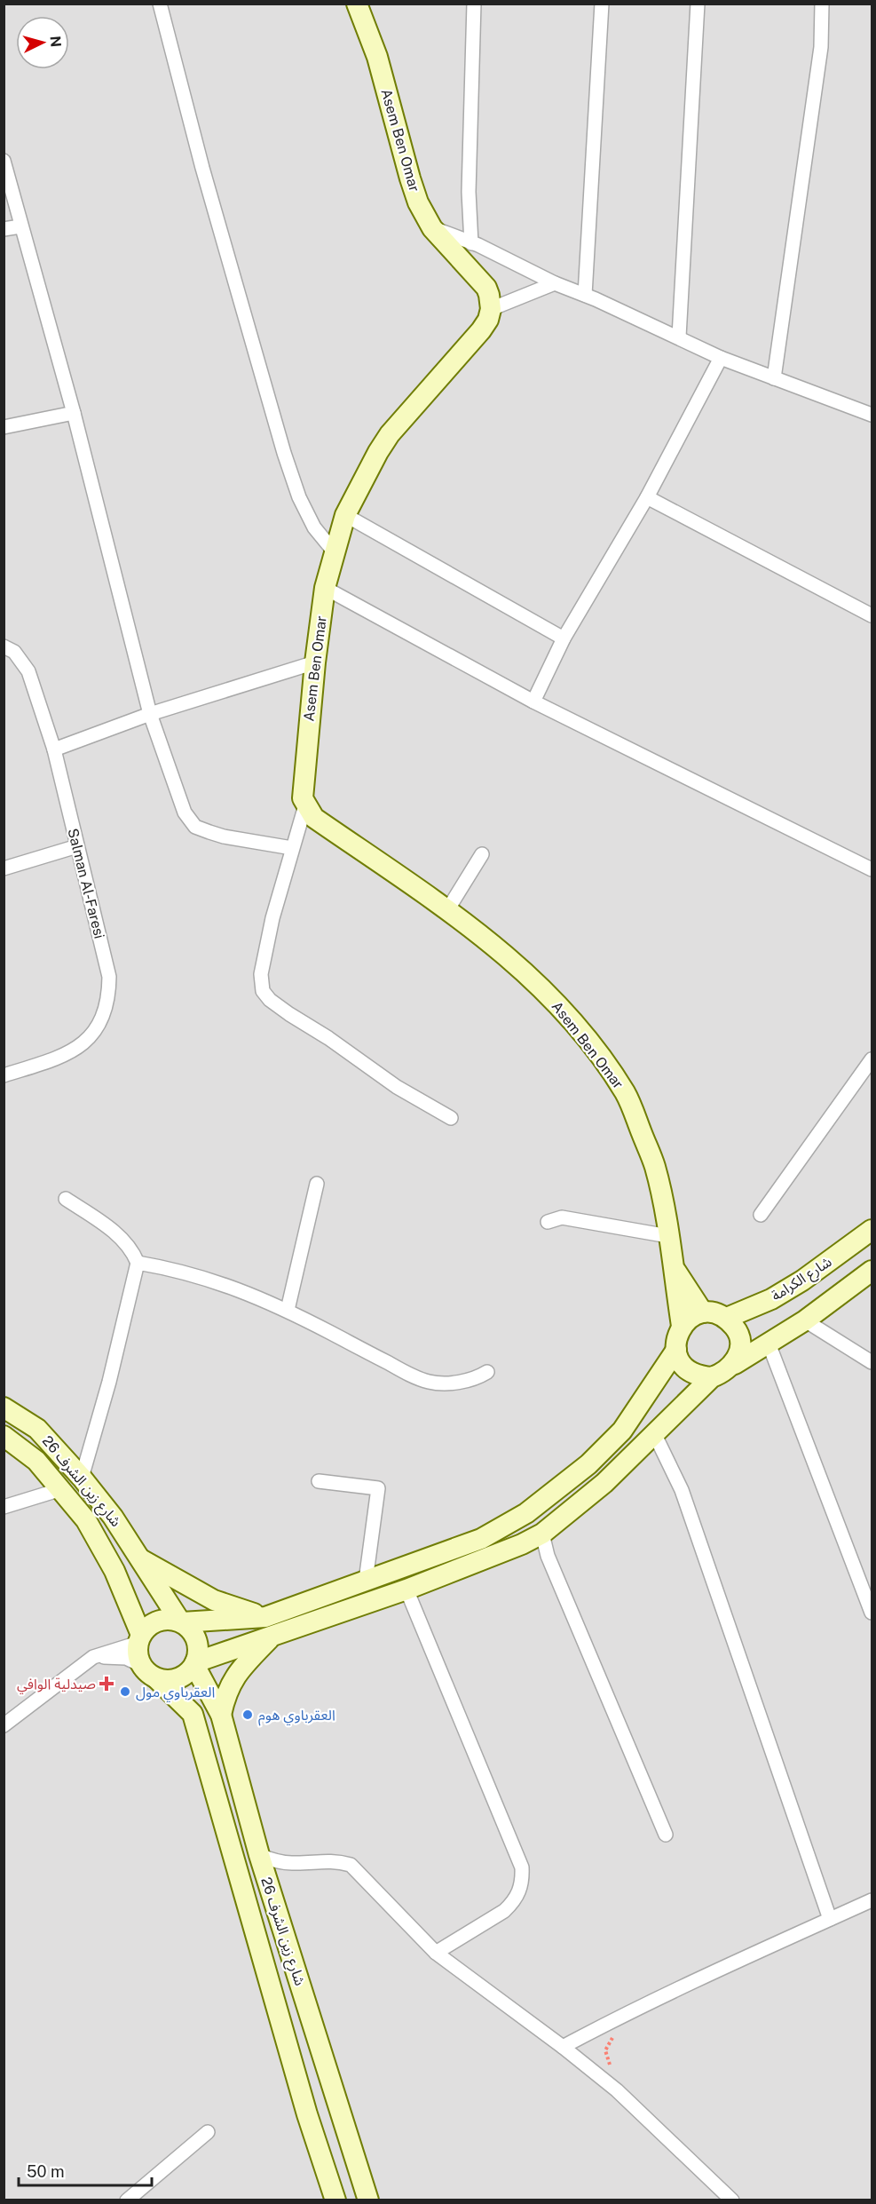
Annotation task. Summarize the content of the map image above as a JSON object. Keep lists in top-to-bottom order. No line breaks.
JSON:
{"streets":{"street":["Asem Ben Omar","Salman Al-Faresi","شارع الكرامة","شارع زين الشرف 26"]},"crossings":[["Asem Ben Omar","شارع الكرامة"]],"places":{"health":["صيدلية الوافي"],"other":["العقرباوي مول","العقرباوي هوم"]},"scale_bar":"50 m","north":"right"}
